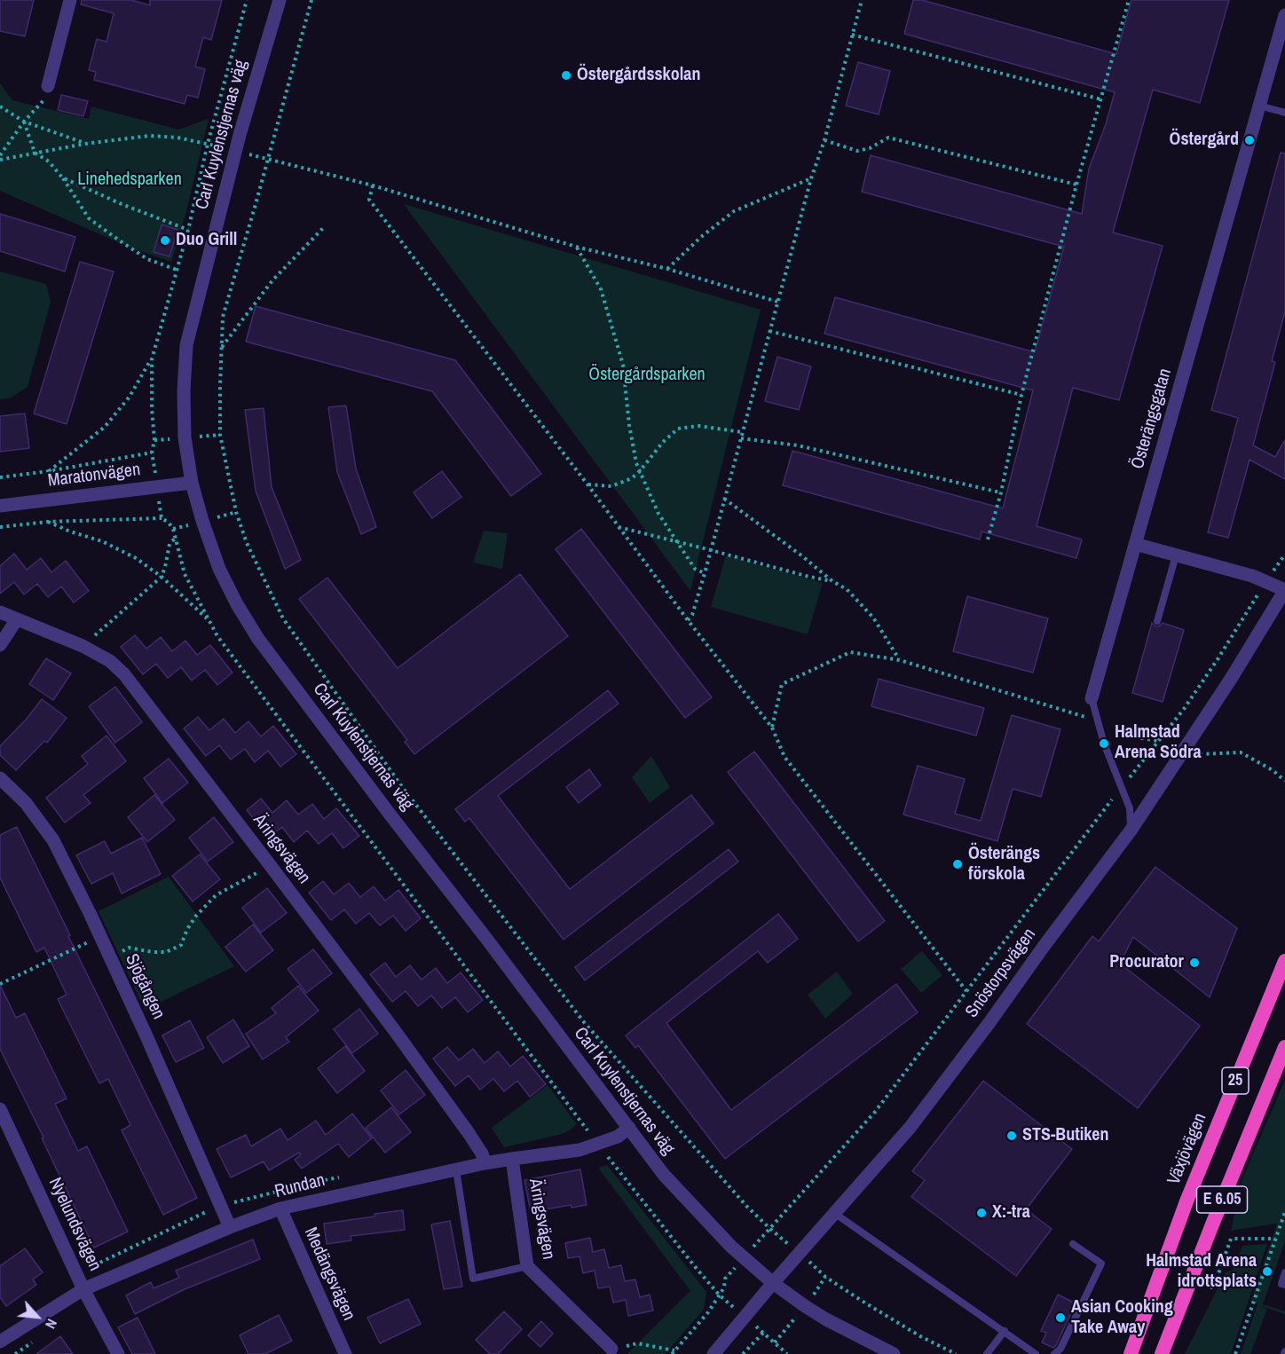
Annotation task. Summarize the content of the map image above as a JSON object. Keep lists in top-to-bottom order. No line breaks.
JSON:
{"streets":{"highway":["25","Växjövägen","E 6.05"],"street":["Carl Kuylenstjernas väg","Österängsgatan","Maratonvägen","Äringsvägen","Snöstorpsvägen","Sjögången","Rundan","Nyelundsvägen","Medängsvägen"]},"crossings":[["Carl Kuylenstjernas väg","Maratonvägen"],["Carl Kuylenstjernas väg","Snöstorpsvägen"],["Carl Kuylenstjernas väg","Rundan"],["Österängsgatan","Snöstorpsvägen"],["Äringsvägen","Rundan"],["Sjögången","Rundan"],["Rundan","Nyelundsvägen"],["Rundan","Medängsvägen"]],"parks":["Linehedsparken","Östergårdsparken"],"places":["Östergårdsskolan","Östergård","Duo Grill","Halmstad Arena Södra","Österängs förskola","Procurator","STS-Butiken","X:-tra","Halmstad Arena idrottsplats","Asian Cooking Take Away"],"north":"bottom right"}
